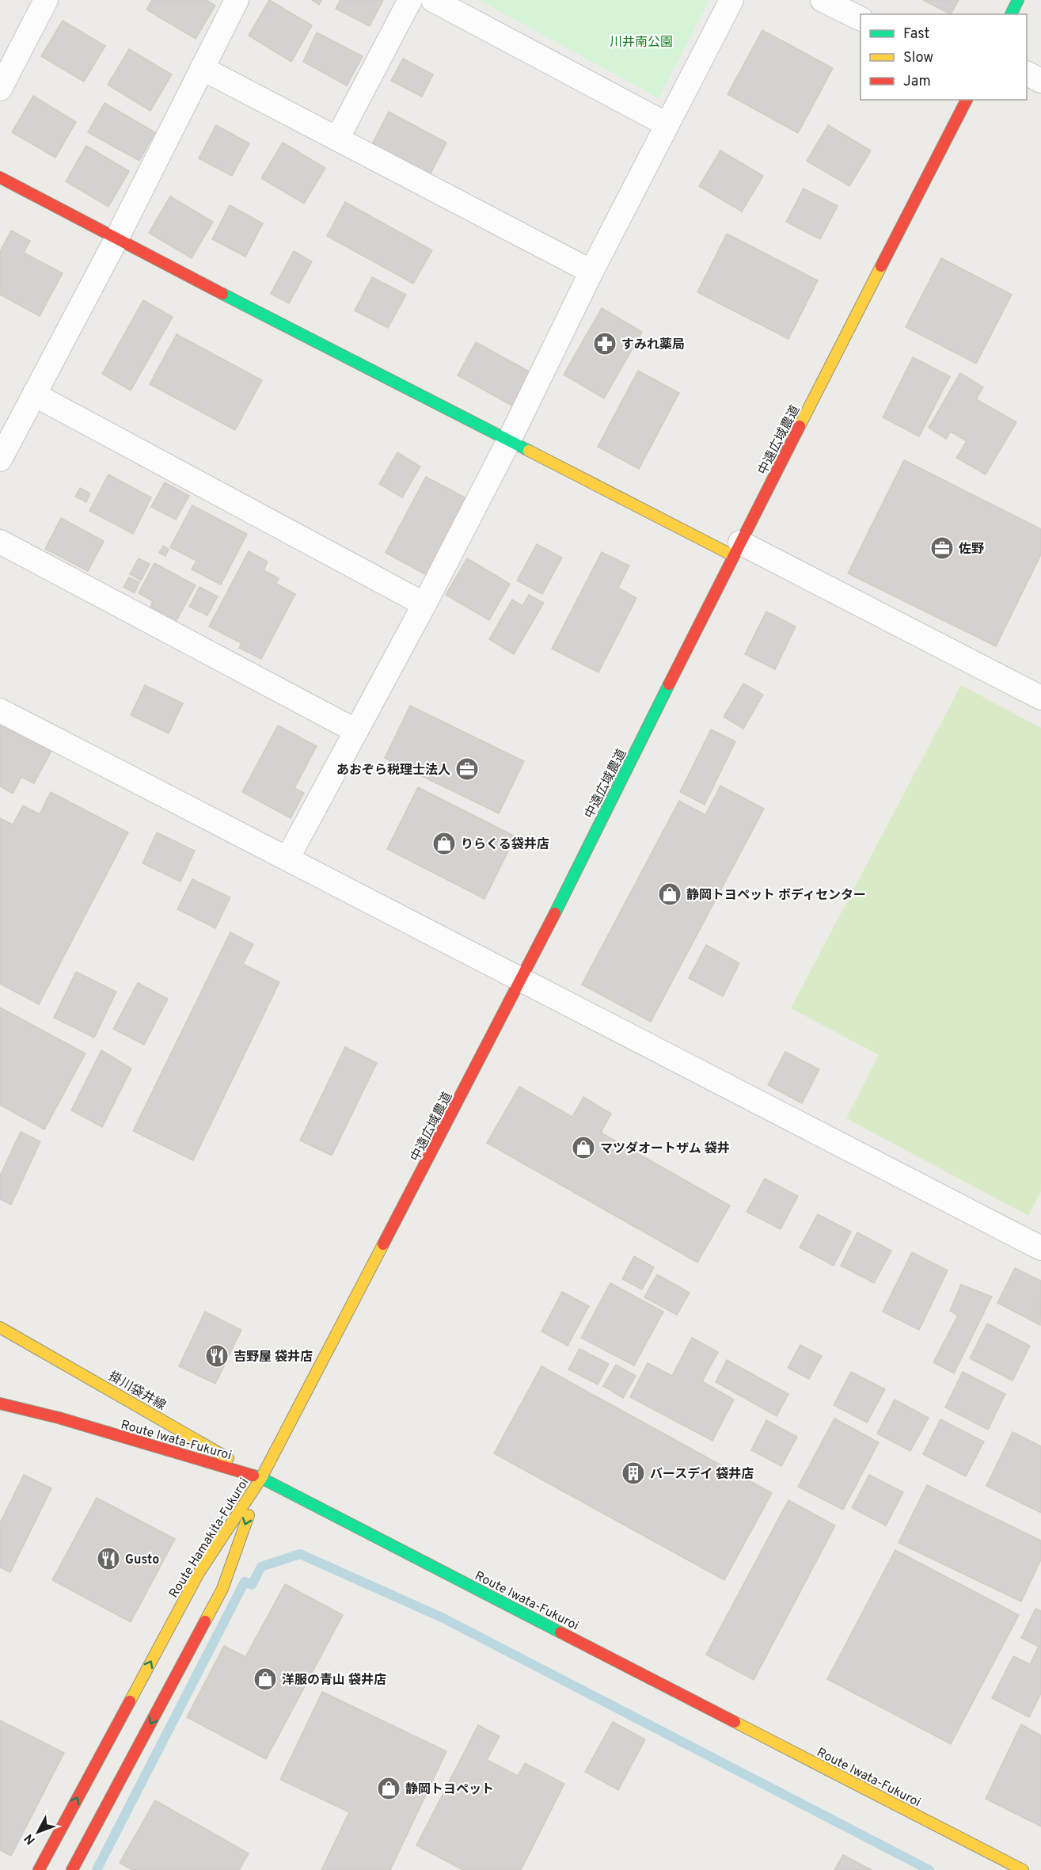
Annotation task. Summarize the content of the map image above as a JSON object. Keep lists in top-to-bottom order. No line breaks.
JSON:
{"streets":{"street":["中遠広域農道","掛川袋井線","Route Iwata-Fukuroi","Route Hamakita-Fukuroi"]},"crossings":[["中遠広域農道","掛川袋井線"],["中遠広域農道","Route Iwata-Fukuroi"],["中遠広域農道","Route Hamakita-Fukuroi"],["掛川袋井線","Route Iwata-Fukuroi"],["掛川袋井線","Route Hamakita-Fukuroi"],["Route Iwata-Fukuroi","Route Hamakita-Fukuroi"]],"parks":["川井南公園"],"places":{"pharmacy":["すみれ薬局"],"office":["佐野","あおぞら税理士法人"],"shop":["りらくる袋井店","静岡トヨペット ボディセンター","マツダオートザム 袋井","洋服の青山 袋井店","静岡トヨペット"],"restaurant":["吉野屋 袋井店","Gusto"],"building":["バースデイ 袋井店"]},"legend":["Fast","Slow","Jam"],"north":"bottom left"}
